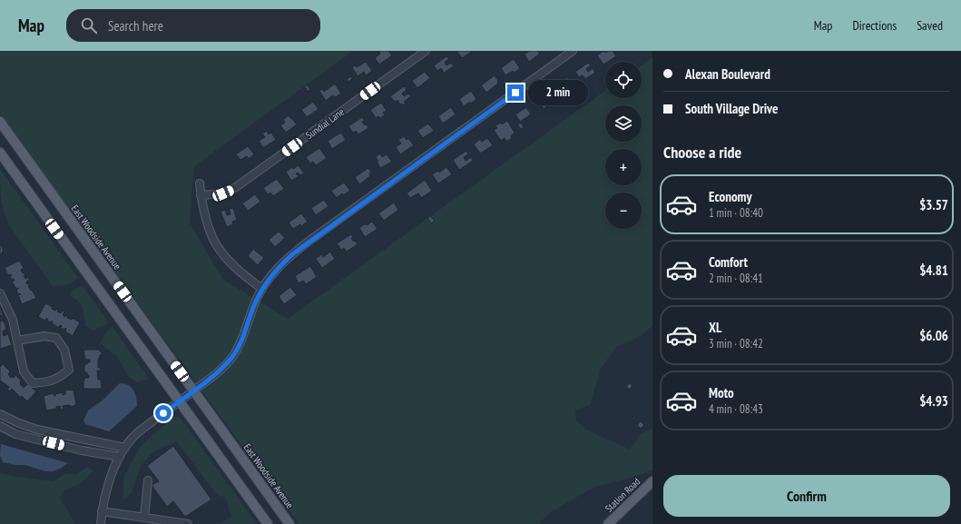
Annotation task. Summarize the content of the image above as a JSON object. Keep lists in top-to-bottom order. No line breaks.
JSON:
{"streets":{"main road":["East Woodside Avenue","Station Road"],"street":["Sundial Lane"]},"page":{"header":"Map","search":"Search here","nav":["Map","Directions","Saved"],"banner":["Alexan Boulevard","South Village Drive"],"map_buttons":["+","−"],"bubble":"2 min","heading":"Choose a ride","list":[{"name":"Economy","note":"1 min · 08:40","value":"$3.57"},{"name":"Comfort","note":"2 min · 08:41","value":"$4.81"},{"name":"XL","note":"3 min · 08:42","value":"$6.06"},{"name":"Moto","note":"4 min · 08:43","value":"$4.93"}],"buttons":"Confirm"}}
